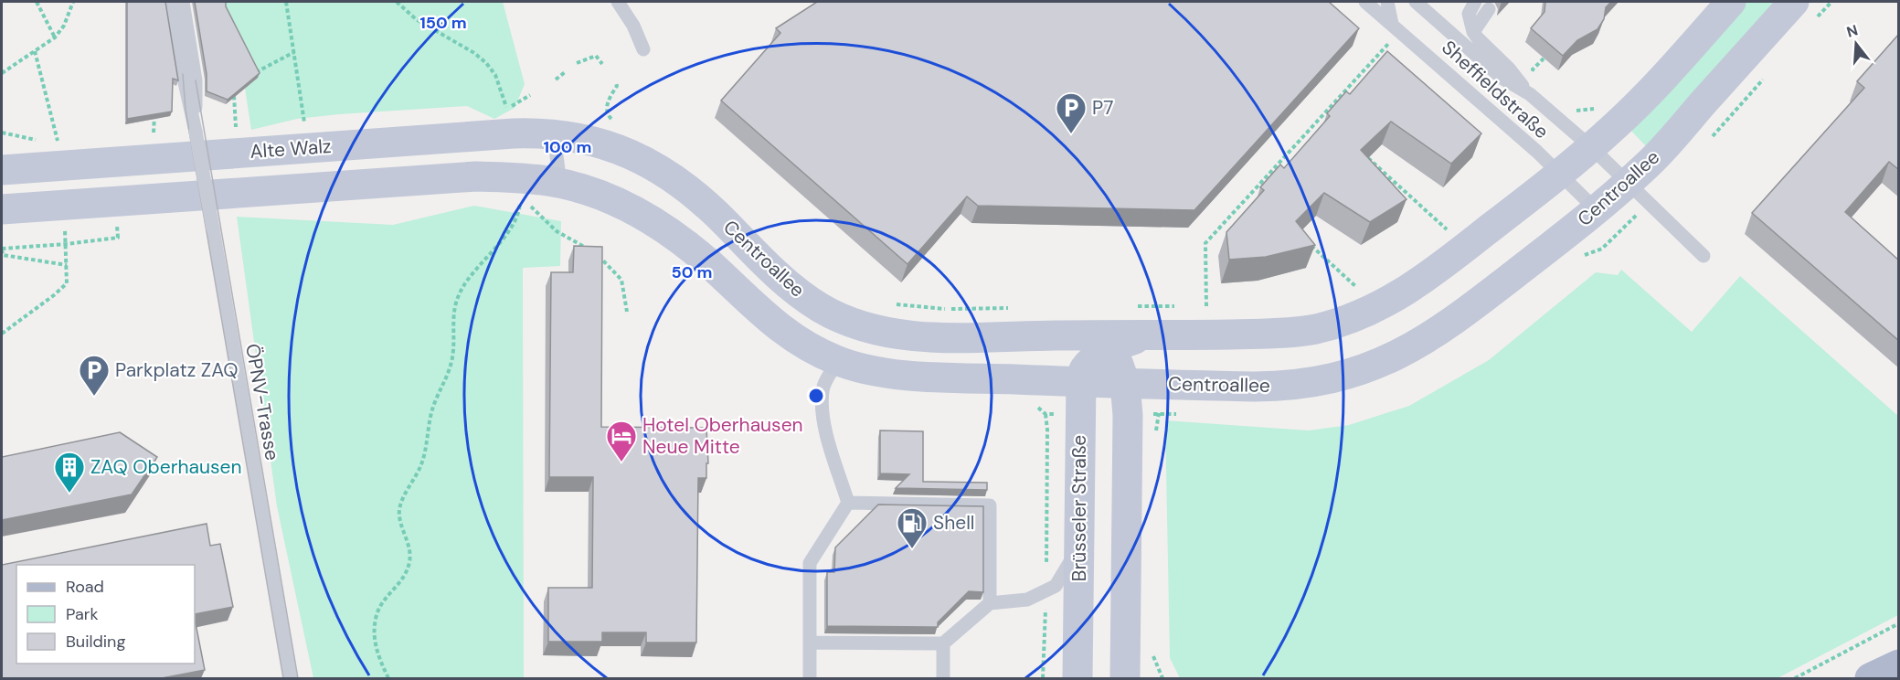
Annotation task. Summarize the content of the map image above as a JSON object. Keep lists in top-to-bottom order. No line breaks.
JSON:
{"streets":{"street":["Alte Walz","Centroallee","Brüsseler Straße"],"lane":["Sheffieldstraße","ÖPNV-Trasse"]},"crossings":[["Sheffieldstraße","Centroallee"],["Alte Walz","Centroallee"],["Centroallee","Brüsseler Straße"]],"places":{"parking":["P7","Parkplatz ZAQ"],"hotel":["Hotel Oberhausen Neue Mitte"],"building":["ZAQ Oberhausen"],"fuel station":["Shell"]},"legend":["Road","Park","Building"],"north":"top","rings":["150 m","100 m","50 m"]}
